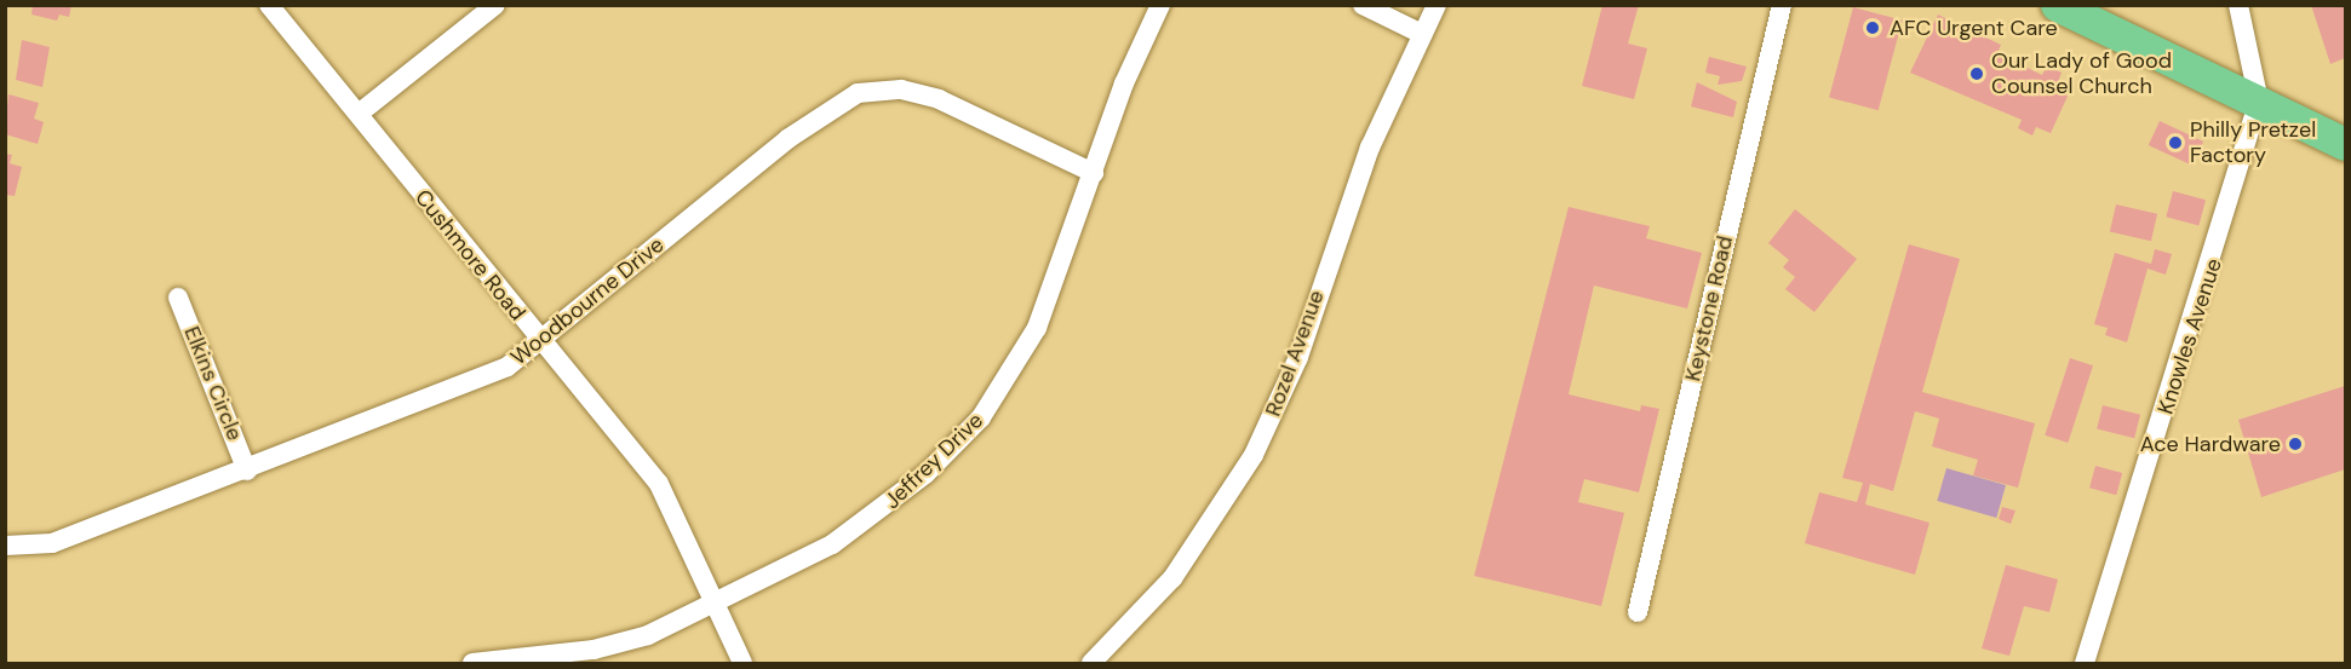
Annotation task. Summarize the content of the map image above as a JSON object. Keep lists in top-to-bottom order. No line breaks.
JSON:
{"streets":{"street":["Cushmore Road","Woodbourne Drive","Keystone Road","Knowles Avenue","Rozel Avenue","Elkins Circle","Jeffrey Drive"]},"crossings":[["Cushmore Road","Woodbourne Drive"],["Cushmore Road","Jeffrey Drive"],["Woodbourne Drive","Elkins Circle"],["Woodbourne Drive","Jeffrey Drive"]],"places":["AFC Urgent Care","Our Lady of Good Counsel Church","Philly Pretzel Factory","Ace Hardware"]}
